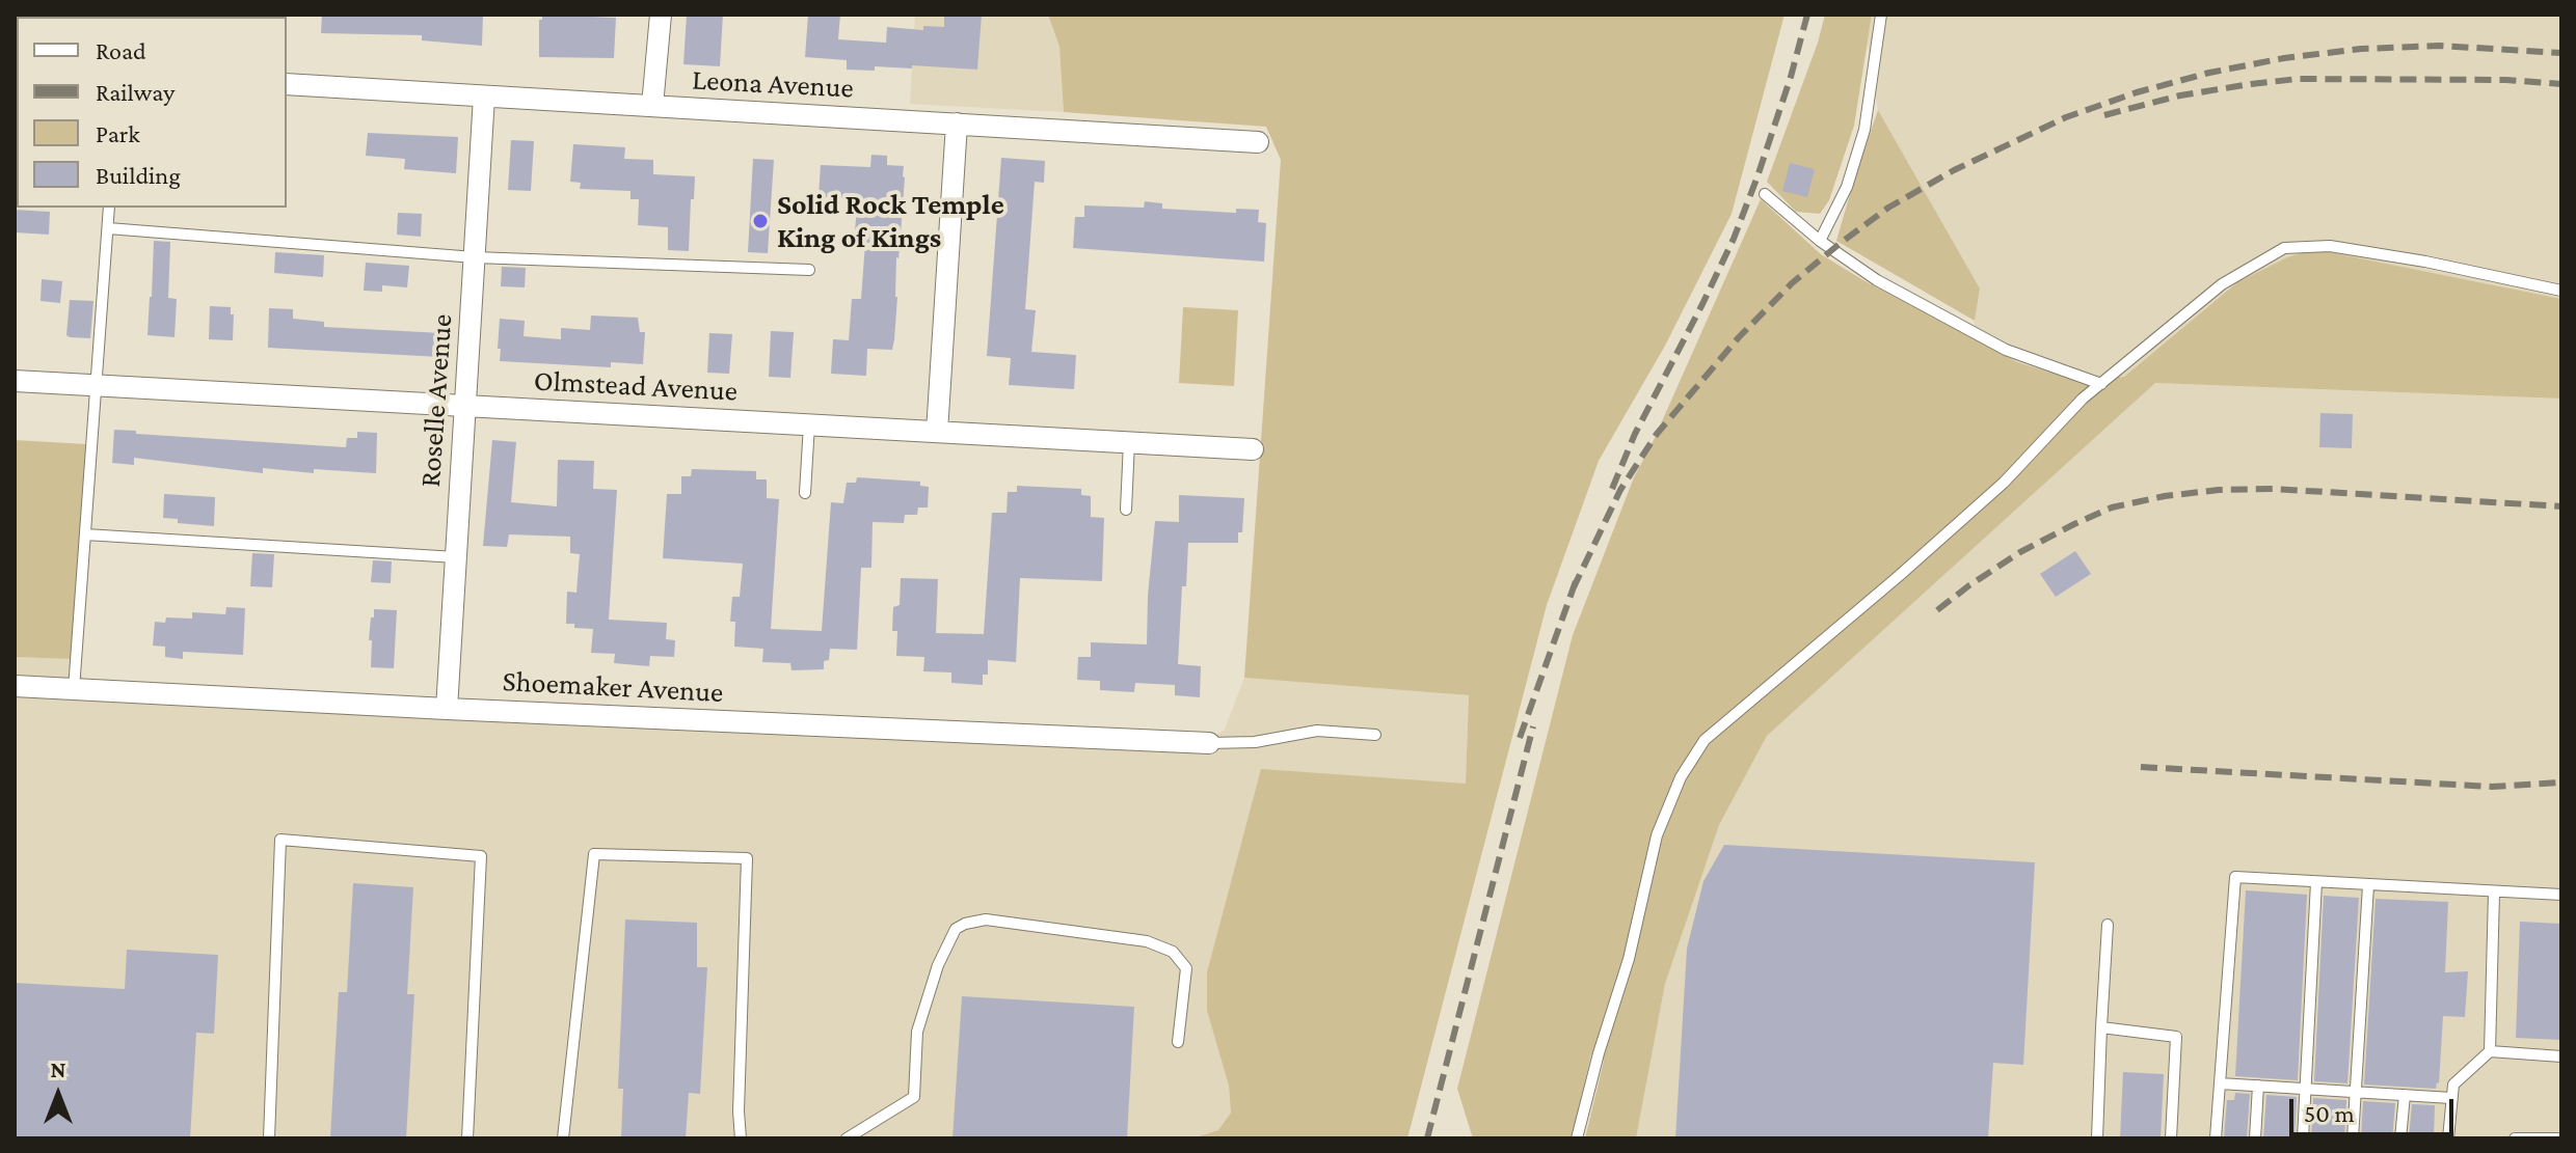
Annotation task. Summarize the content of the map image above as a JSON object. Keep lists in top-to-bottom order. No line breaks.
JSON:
{"streets":{"street":["Leona Avenue","Olmstead Avenue","Roselle Avenue","Shoemaker Avenue"]},"crossings":[["Leona Avenue","Roselle Avenue"],["Olmstead Avenue","Roselle Avenue"],["Roselle Avenue","Shoemaker Avenue"]],"places":["Solid Rock Temple King of Kings"],"legend":["Road","Railway","Park","Building"],"scale_bar":"50 m","north":"top"}
